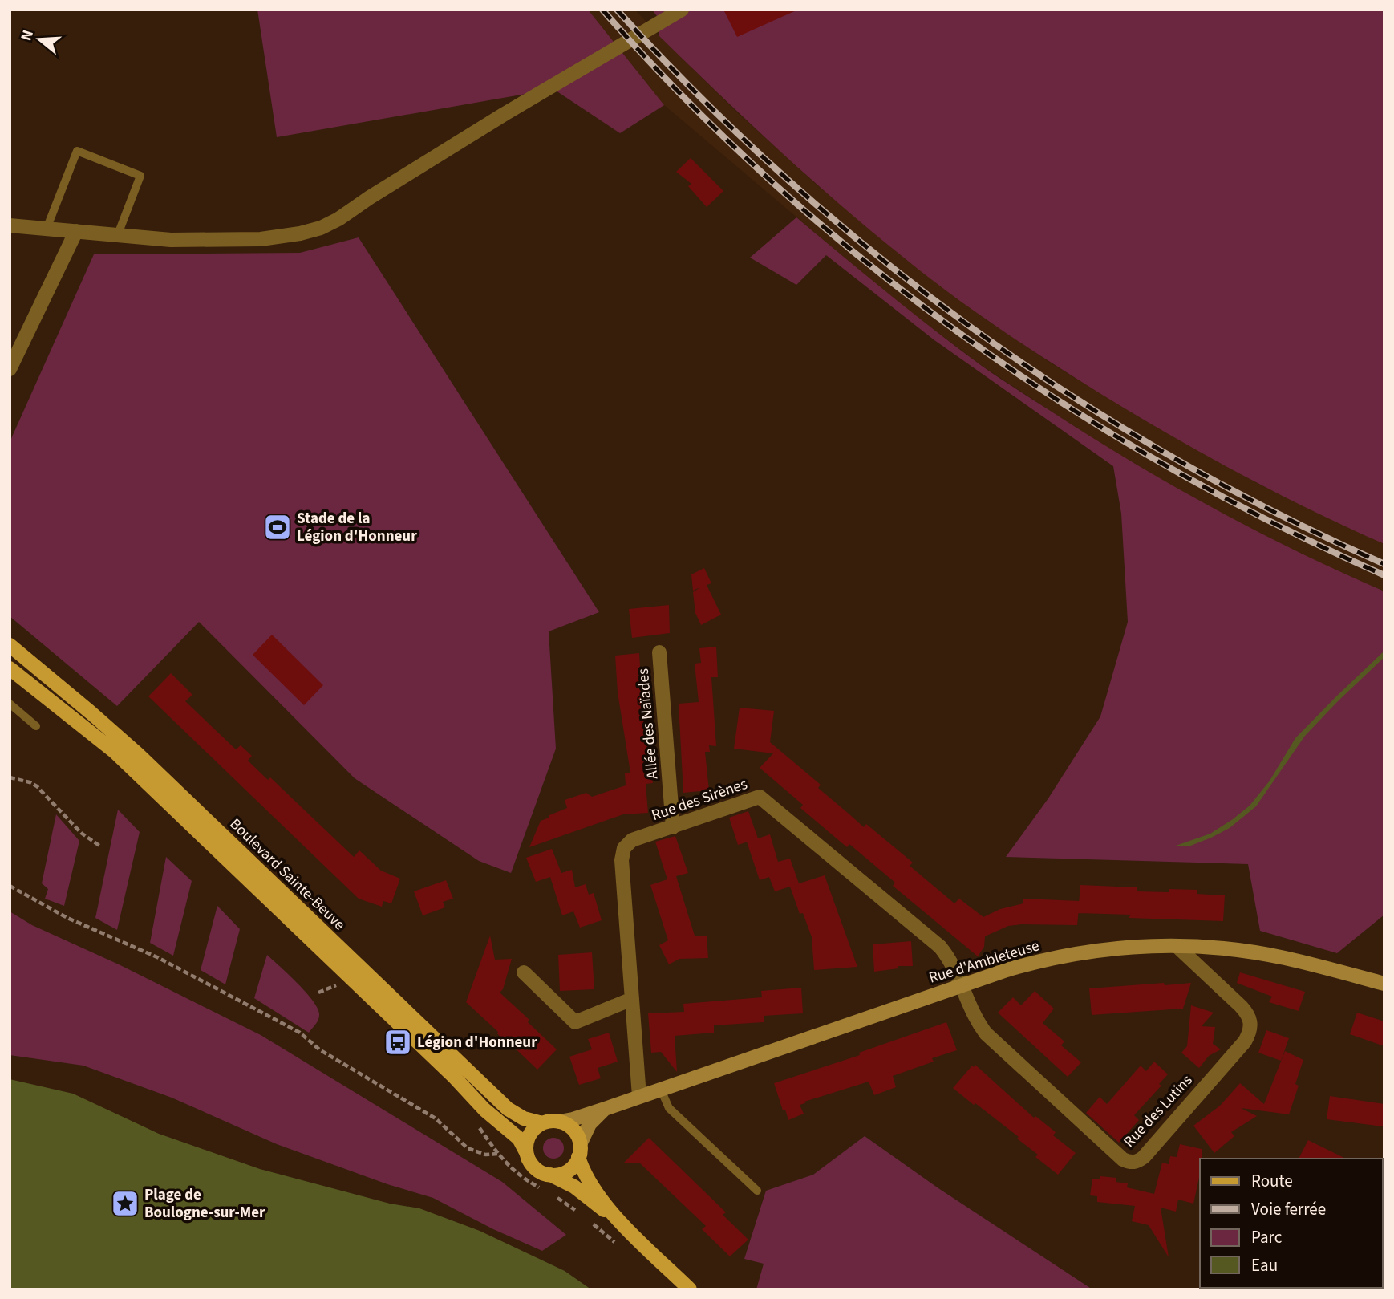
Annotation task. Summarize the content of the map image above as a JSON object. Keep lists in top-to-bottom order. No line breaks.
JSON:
{"streets":{"main road":["Boulevard Sainte-Beuve"],"street":["Allée des Naïades","Rue des Sirènes","Rue d'Ambleteuse","Rue des Lutins"]},"crossings":[["Allée des Naïades","Rue des Sirènes"],["Rue des Sirènes","Rue d'Ambleteuse"],["Rue des Sirènes","Rue des Lutins"],["Boulevard Sainte-Beuve","Rue d'Ambleteuse"],["Rue d'Ambleteuse","Rue des Lutins"]],"places":{"sports":["Stade de la Légion d'Honneur"],"bus stop":["Légion d'Honneur"],"place":["Plage de Boulogne-sur-Mer"]},"legend":["Route","Voie ferrée","Parc","Eau"],"north":"left"}
